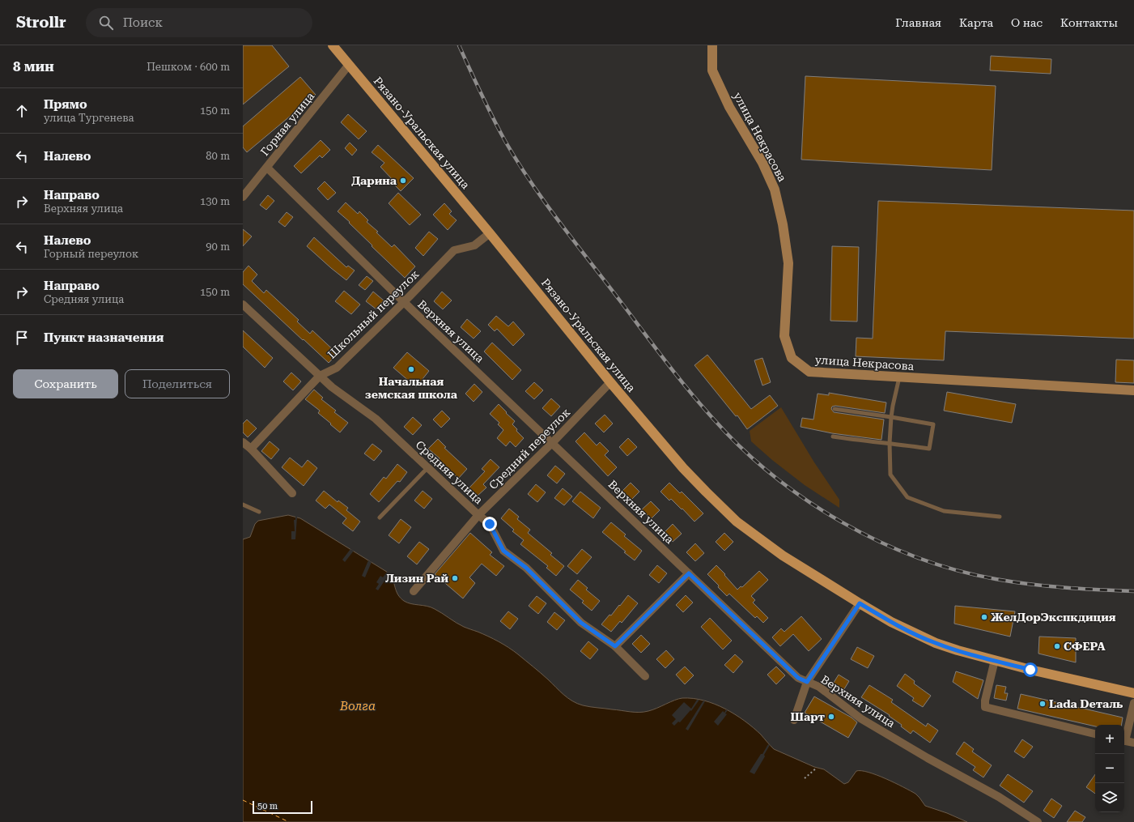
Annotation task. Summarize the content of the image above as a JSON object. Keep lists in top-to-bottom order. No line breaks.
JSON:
{"streets":{"main road":["Рязано-Уральская улица"],"street":["Горная улица","улица Некрасова","Школьный переулок","Верхняя улица","Средний переулок","Средняя улица"]},"crossings":[["Горная улица","Рязано-Уральская улица"],["Горная улица","Верхняя улица"],["Рязано-Уральская улица","Школьный переулок"],["Рязано-Уральская улица","Средний переулок"],["Школьный переулок","Верхняя улица"],["Школьный переулок","Средняя улица"],["Верхняя улица","Средний переулок"],["Средний переулок","Средняя улица"]],"water":["Волга"],"places":["Дарина","Начальная земская школа","Лизин Рай","ЖелДорЭкспкдиция","СФЕРА","Lada Dеталь","Шарт"],"scale_bar":"50 m","page":{"header":"Strollr","search":"Поиск","nav":["Главная","Карта","О нас","Контакты"],"heading":["8 мин","Пешком · 600 m"],"list":[["Прямо","улица Тургенева","150 m"],["Налево","80 m"],["Направо","Верхняя улица","130 m"],["Налево","Горный переулок","90 m"],["Направо","Средняя улица","150 m"],"Пункт назначения"],"buttons":["Сохранить","Поделиться"],"map_buttons":["+","−"],"scale":"50 m"}}
